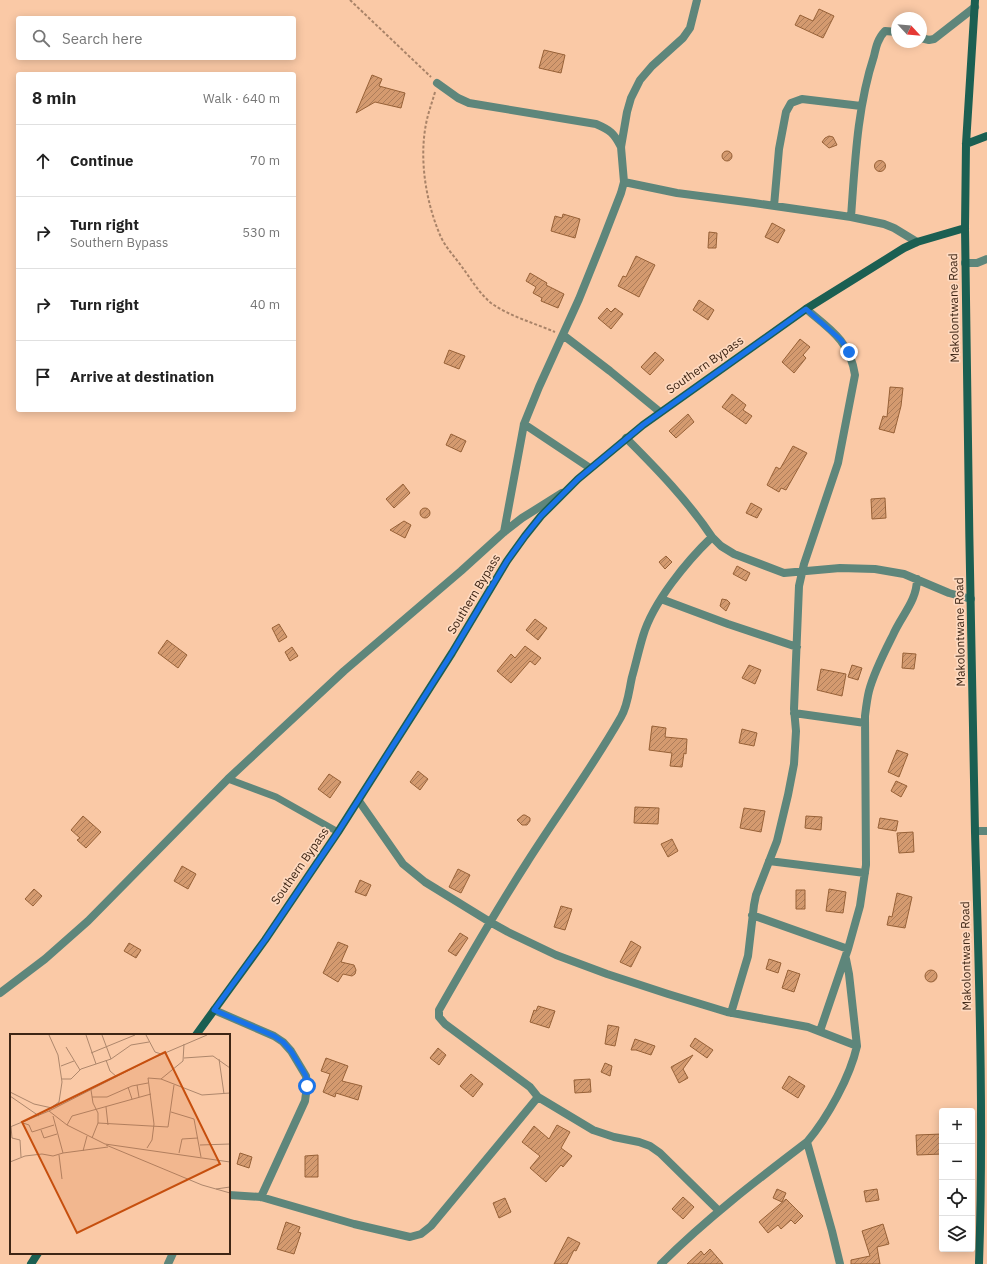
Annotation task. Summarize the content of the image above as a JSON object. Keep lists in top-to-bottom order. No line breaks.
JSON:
{"streets":{"main road":["Makolontwane Road","Southern Bypass"]},"crossings":[["Makolontwane Road","Southern Bypass"]],"north":"bottom right","page":{"search":"Search here","heading":["8 min","Walk · 640 m"],"list":[["Continue","70 m"],["Turn right","Southern Bypass","530 m"],["Turn right","40 m"],"Arrive at destination"],"map_buttons":["+","−"]}}
